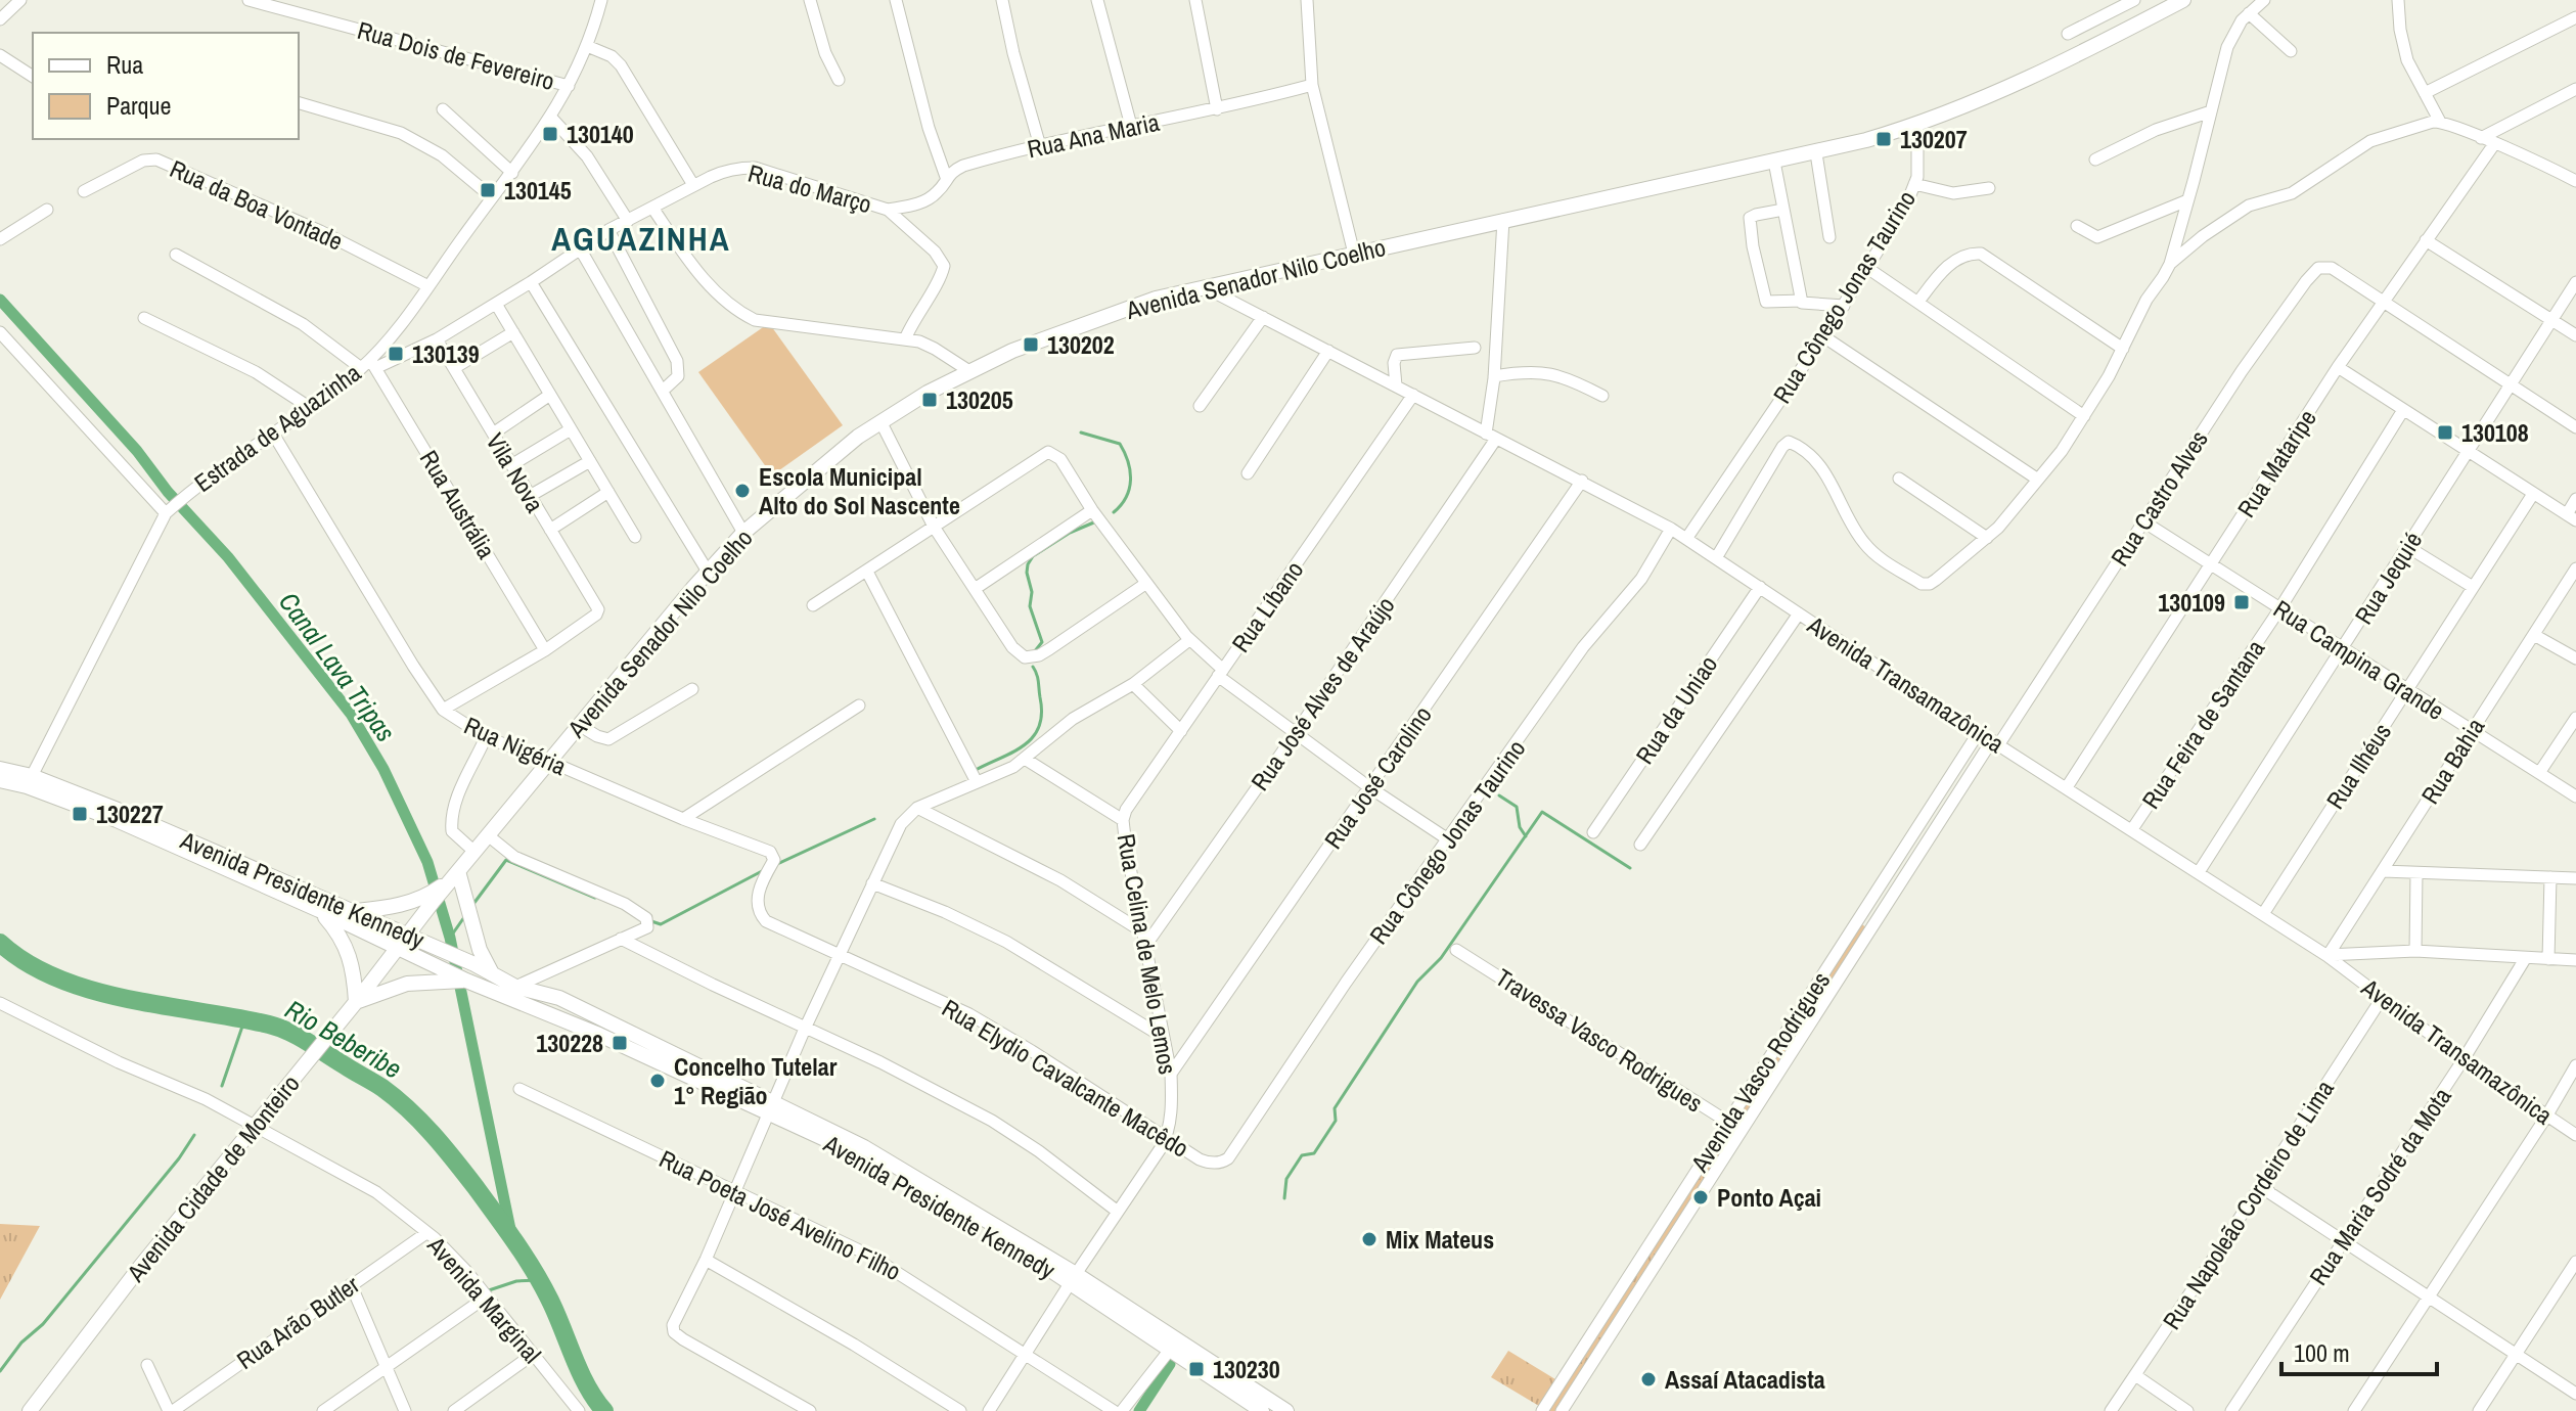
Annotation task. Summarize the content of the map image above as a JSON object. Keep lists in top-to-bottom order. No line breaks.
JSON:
{"streets":{"main road":["Avenida Senador Nilo Coelho","Avenida Presidente Kennedy","Avenida Cidade de Monteiro"],"street":["Rua Dois de Fevereiro","Rua Ana Maria","Rua do Março","Rua da Boa Vontade","Rua Cônego Jonas Taurino","Estrada de Aguazinha","Rua Mataripe","Vila Nova","Rua Castro Alves","Rua Austrália","Rua Jequié","Rua Líbano","Rua Campina Grande","Avenida Transamazônica","Rua José Alves de Araújo","Rua da Uniao","Rua Feira de Santana","Rua Nigéria","Rua Bahia","Rua Ilhéus","Rua José Carolino","Rua Celina de Melo Lemos","Travessa Vasco Rodrigues","Avenida Vasco Rodrigues","Rua Elydio Cavalcante Macêdo","Rua Maria Sodré da Mota","Rua Napoleão Cordeiro de Lima","Rua Poeta José Avelino Filho","Avenida Marginal","Rua Arão Butler"]},"crossings":[["Rua Dois de Fevereiro","Estrada de Aguazinha"],["Rua Ana Maria","Rua do Março"],["Rua do Março","Estrada de Aguazinha"],["Rua do Março","Vila Nova"],["Rua do Março","Rua Austrália"],["Rua da Boa Vontade","Estrada de Aguazinha"],["Avenida Senador Nilo Coelho","Rua Cônego Jonas Taurino"],["Avenida Senador Nilo Coelho","Avenida Transamazônica"],["Avenida Senador Nilo Coelho","Rua José Alves de Araújo"],["Avenida Senador Nilo Coelho","Rua Nigéria"],["Avenida Senador Nilo Coelho","Avenida Presidente Kennedy"],["Avenida Senador Nilo Coelho","Avenida Cidade de Monteiro"],["Rua Cônego Jonas Taurino","Avenida Transamazônica"],["Rua Cônego Jonas Taurino","Rua Elydio Cavalcante Macêdo"],["Estrada de Aguazinha","Rua Austrália"],["Estrada de Aguazinha","Rua Nigéria"],["Estrada de Aguazinha","Avenida Presidente Kennedy"],["Rua Mataripe","Rua Castro Alves"],["Rua Mataripe","Rua Campina Grande"],["Rua Mataripe","Avenida Transamazônica"],["Vila Nova","Rua Austrália"],["Rua Castro Alves","Rua Campina Grande"],["Rua Castro Alves","Avenida Transamazônica"],["Rua Castro Alves","Avenida Vasco Rodrigues"],["Rua Jequié","Rua Campina Grande"],["Rua Jequié","Avenida Transamazônica"],["Rua Líbano","Avenida Transamazônica"],["Rua Líbano","Rua Celina de Melo Lemos"],["Rua Campina Grande","Rua Feira de Santana"],["Rua Campina Grande","Rua Bahia"],["Rua Campina Grande","Rua Ilhéus"],["Avenida Transamazônica","Rua José Alves de Araújo"],["Avenida Transamazônica","Rua da Uniao"],["Avenida Transamazônica","Rua Feira de Santana"],["Avenida Transamazônica","Rua Bahia"],["Avenida Transamazônica","Rua Ilhéus"],["Avenida Transamazônica","Rua José Carolino"],["Avenida Transamazônica","Avenida Vasco Rodrigues"],["Avenida Transamazônica","Rua Maria Sodré da Mota"],["Avenida Transamazônica","Rua Napoleão Cordeiro de Lima"],["Rua José Alves de Araújo","Rua Celina de Melo Lemos"],["Rua Nigéria","Rua Elydio Cavalcante Macêdo"],["Rua José Carolino","Rua Celina de Melo Lemos"],["Avenida Presidente Kennedy","Avenida Cidade de Monteiro"],["Rua Celina de Melo Lemos","Rua Elydio Cavalcante Macêdo"],["Travessa Vasco Rodrigues","Avenida Vasco Rodrigues"],["Avenida Cidade de Monteiro","Avenida Marginal"]],"districts":["AGUAZINHA"],"water":["Canal Lava Tripas","Rio Beberibe"],"places":{"transit":["130140","130207","130145","130202","130139","130205","130108","130109","130227","130228","130230"],"other":["Escola Municipal Alto do Sol Nascente","Concelho Tutelar 1° Região","Ponto Açai","Mix Mateus","Assaí Atacadista"]},"legend":["Rua","Parque"],"scale_bar":"100 m"}
